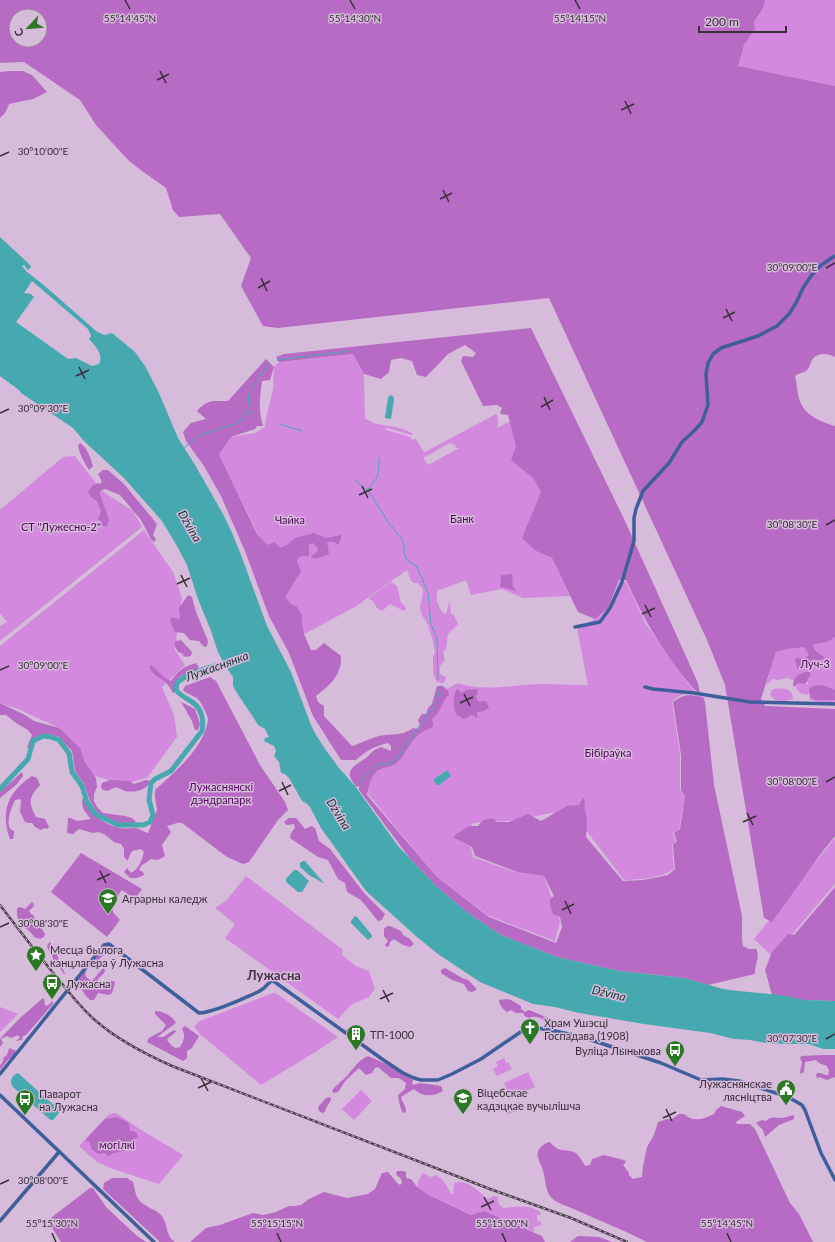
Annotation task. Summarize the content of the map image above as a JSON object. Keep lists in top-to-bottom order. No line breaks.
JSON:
{"districts":["Лужасна"],"water":["Dźvina","Лужаснянка"],"parks":["Банк","Чайка","СТ \"Лужесно-2\"","Луч-3","Бібіраўка","Лужаснянскі дэндрапарк","могілкі"],"places":{"school or university":["Аграрны каледж","Віцебскае кадэцкае вучылішча"],"place":["Месца былога канцлагера ў Лужасна"],"bus stop":["Лужасна","Вуліца Лынькова","Паварот на Лужасна"],"church":["Храм Ушэсці Госпадава (1908)"],"building":["ТП-1000"],"public building":["Лужаснянскае лясніцтва"]},"scale_bar":"200 m","north":"bottom left","coordinates":["55°14'45\"N","55°14'30\"N","55°14'15\"N","30°10'00\"E","30°09'00\"E","30°09'30\"E","30°08'30\"E","30°08'00\"E","30°07'30\"E","55°15'30\"N","55°15'15\"N","55°15'00\"N"]}
